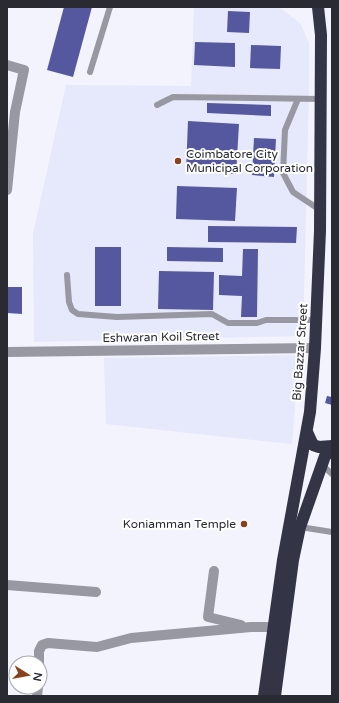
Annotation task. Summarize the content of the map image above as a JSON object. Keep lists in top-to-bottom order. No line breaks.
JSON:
{"streets":{"highway":["Big Bazzar Street"],"street":["Eshwaran Koil Street"]},"crossings":[["Eshwaran Koil Street","Big Bazzar Street"]],"places":["Coimbatore City Municipal Corporation","Koniamman Temple"],"north":"right"}
